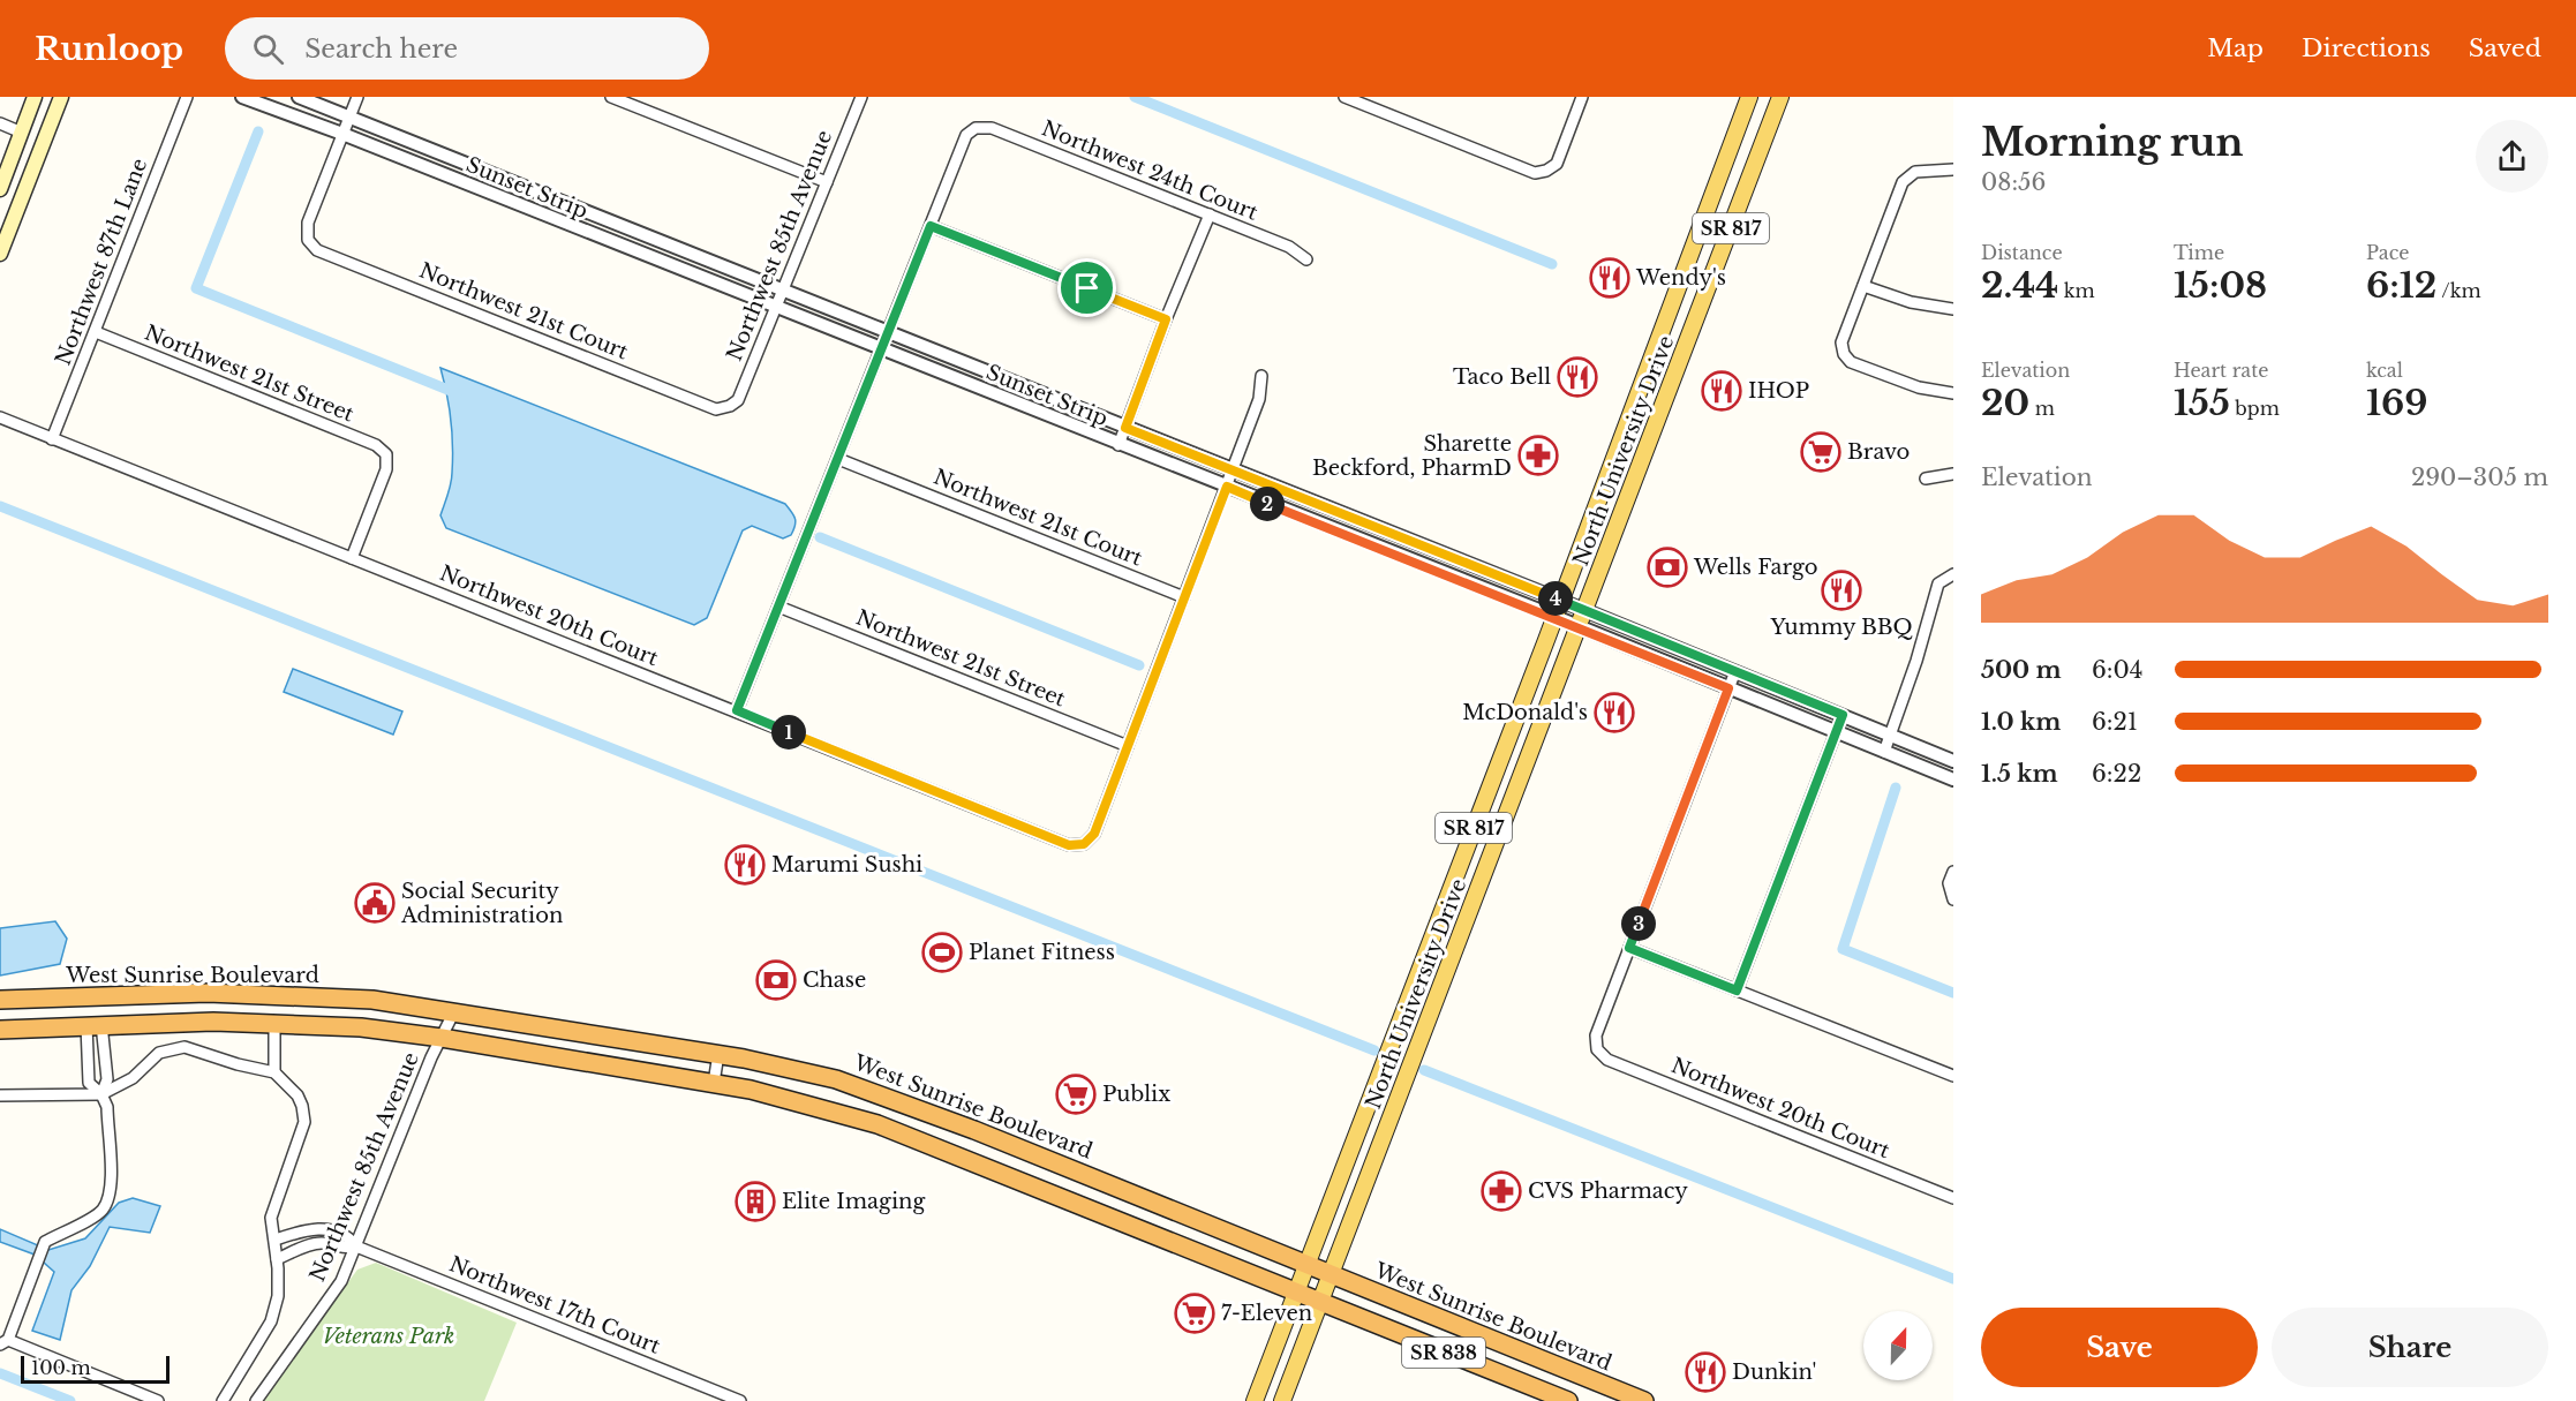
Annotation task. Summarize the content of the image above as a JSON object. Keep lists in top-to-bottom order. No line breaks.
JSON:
{"streets":{"highway":["West Sunrise Boulevard","SR 838"],"main road":["SR 817","North University Drive"],"street":["Northwest 24th Court","Sunset Strip","Northwest 85th Avenue","Northwest 87th Lane","Northwest 21st Court","Northwest 21st Street","Northwest 20th Court","Northwest 17th Court"]},"crossings":[["Sunset Strip","Northwest 85th Avenue"],["Sunset Strip","Northwest 21st Court"],["Sunset Strip","North University Drive"],["Northwest 85th Avenue","Northwest 21st Court"],["Northwest 85th Avenue","West Sunrise Boulevard"],["Northwest 85th Avenue","Northwest 17th Court"],["Northwest 87th Lane","Northwest 21st Street"],["Northwest 87th Lane","Northwest 20th Court"],["Northwest 21st Street","Northwest 20th Court"],["North University Drive","West Sunrise Boulevard"],["North University Drive","SR 838"]],"parks":["Veterans Park"],"places":{"restaurant":["Wendy's","Taco Bell","IHOP","Yummy BBQ","McDonald's","Marumi Sushi","Dunkin'"],"supermarket":["Bravo","Publix","7-Eleven"],"pharmacy":["Sharette Beckford, PharmD","CVS Pharmacy"],"bank":["Wells Fargo","Chase"],"public building":["Social Security Administration"],"sports":["Planet Fitness"],"building":["Elite Imaging"]},"scale_bar":"100 m","north":"top","page":{"header":"Runloop","search":"Search here","nav":["Map","Directions","Saved"],"heading":["Morning run","08:56"],"stats":[["Distance","2.44 km"],["Time","15:08"],["Pace","6:12 /km"],["Elevation","20 m"],["Heart rate","155 bpm"],["kcal","169"]],"chart":["Elevation","290–305 m"],"pins":["2","4","1","3"],"list":[{"name":"500 m","note":"6:04"},{"name":"1.0 km","note":"6:21"},{"name":"1.5 km","note":"6:22"}],"buttons":["Save","Share"],"scale":"100 m"}}
